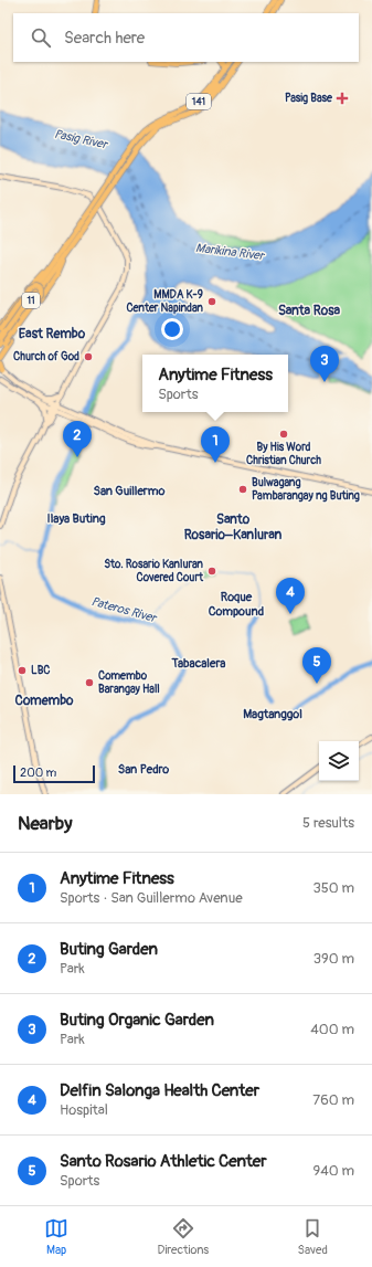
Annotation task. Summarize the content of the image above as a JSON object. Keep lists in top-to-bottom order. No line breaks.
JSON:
{"streets":{"main road":["141","11"]},"crossings":[["141","11"]],"districts":["Santa Rosa","East Rembo","San Guillermo","Ilaya Buting","Santo Rosario–Kanluran","Roque Compound","Tabacalera","Comembo","Magtanggol","San Pedro"],"water":["Pasig River","Marikina River","Pateros River"],"places":{"health":["Pasig Base"],"other":["MMDA K-9 Center Napindan","Church of God","By His Word Christian Church","Bulwagang Pambarangay ng Buting","Sto. Rosario Kanluran Covered Court","LBC","Comembo Barangay Hall"]},"scale_bar":"200 m","page":{"search":"Search here","pins":["3","2","1","4","5"],"popup":["Anytime Fitness","Sports"],"scale":"200 m","heading":["Nearby","5 results"],"list":[{"mark":"1","name":"Anytime Fitness","note":"Sports · San Guillermo Avenue","value":"350 m"},{"mark":"2","name":"Buting Garden","note":"Park","value":"390 m"},{"mark":"3","name":"Buting Organic Garden","note":"Park","value":"400 m"},{"mark":"4","name":"Delfin Salonga Health Center","note":"Hospital","value":"760 m"},{"mark":"5","name":"Santo Rosario Athletic Center","note":"Sports","value":"940 m"}],"nav":["Map","Directions","Saved"]}}
